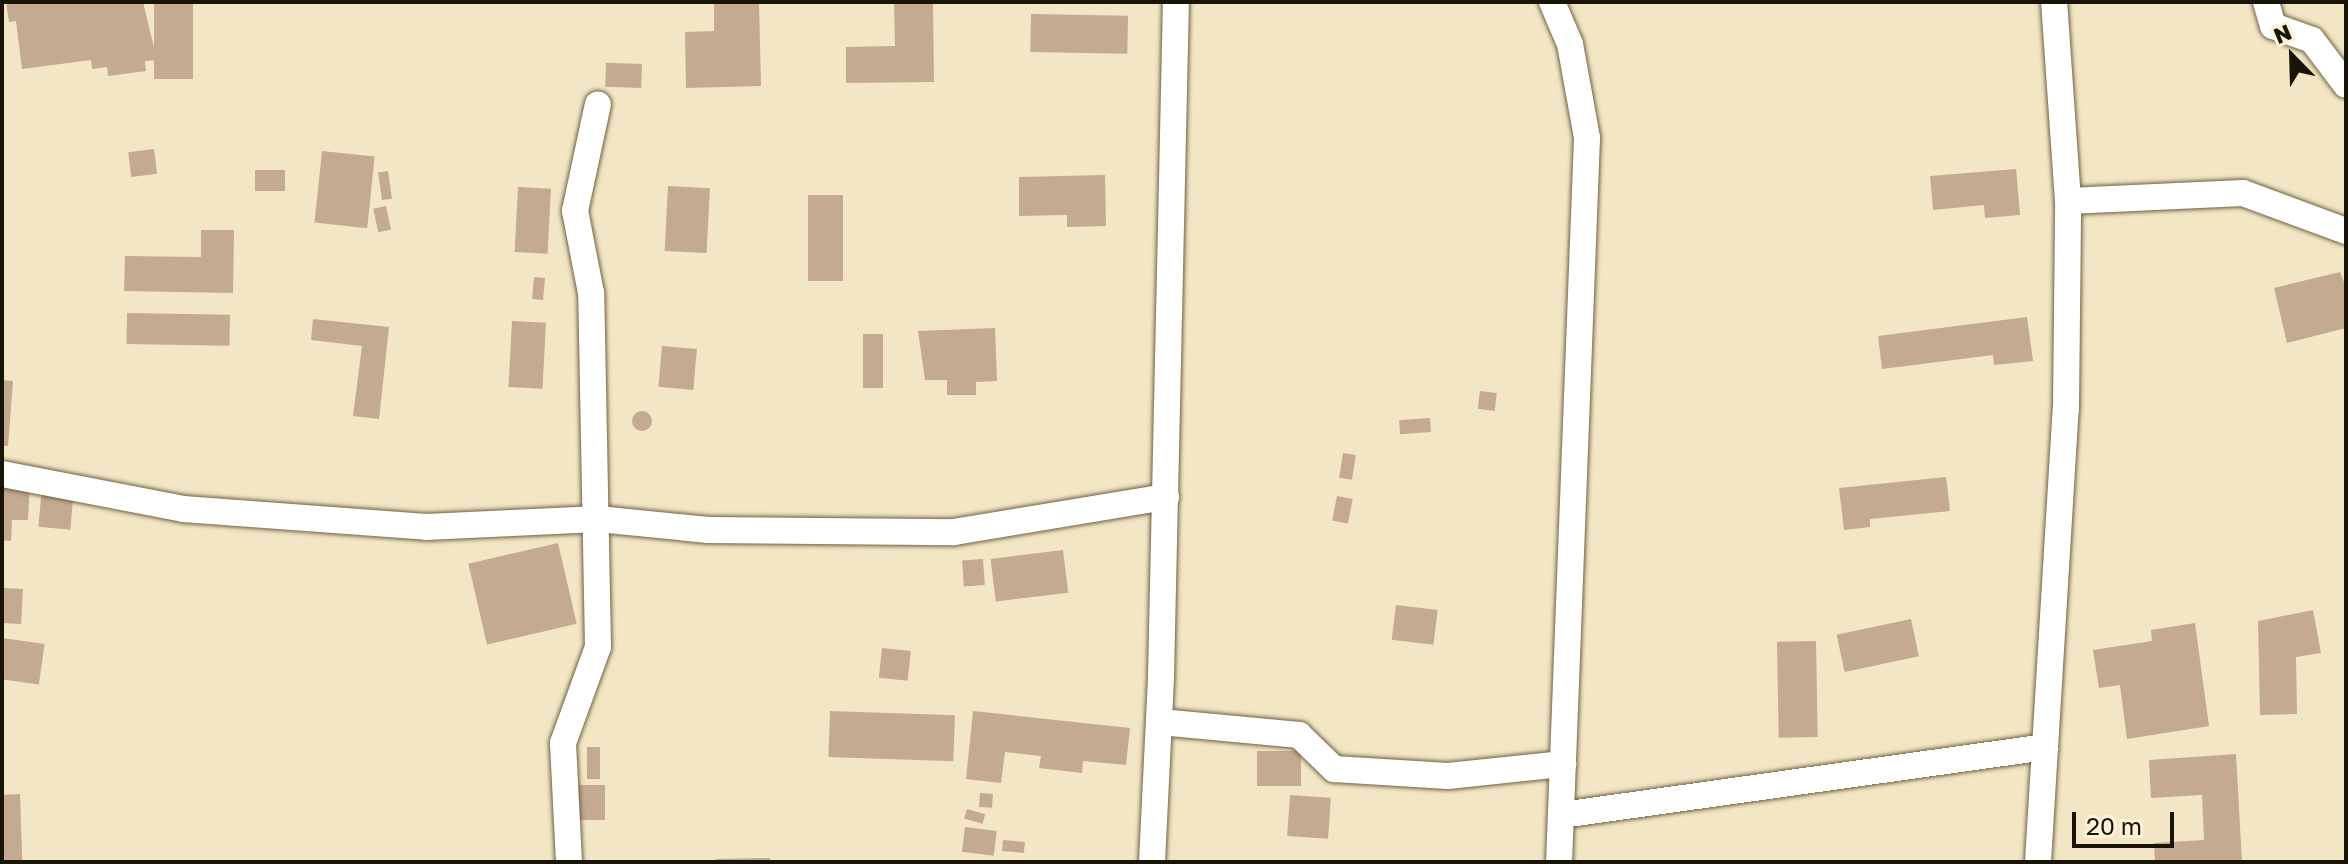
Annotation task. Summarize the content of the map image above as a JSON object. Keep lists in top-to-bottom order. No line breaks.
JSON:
{"scale_bar":"20 m","north":"top left"}
